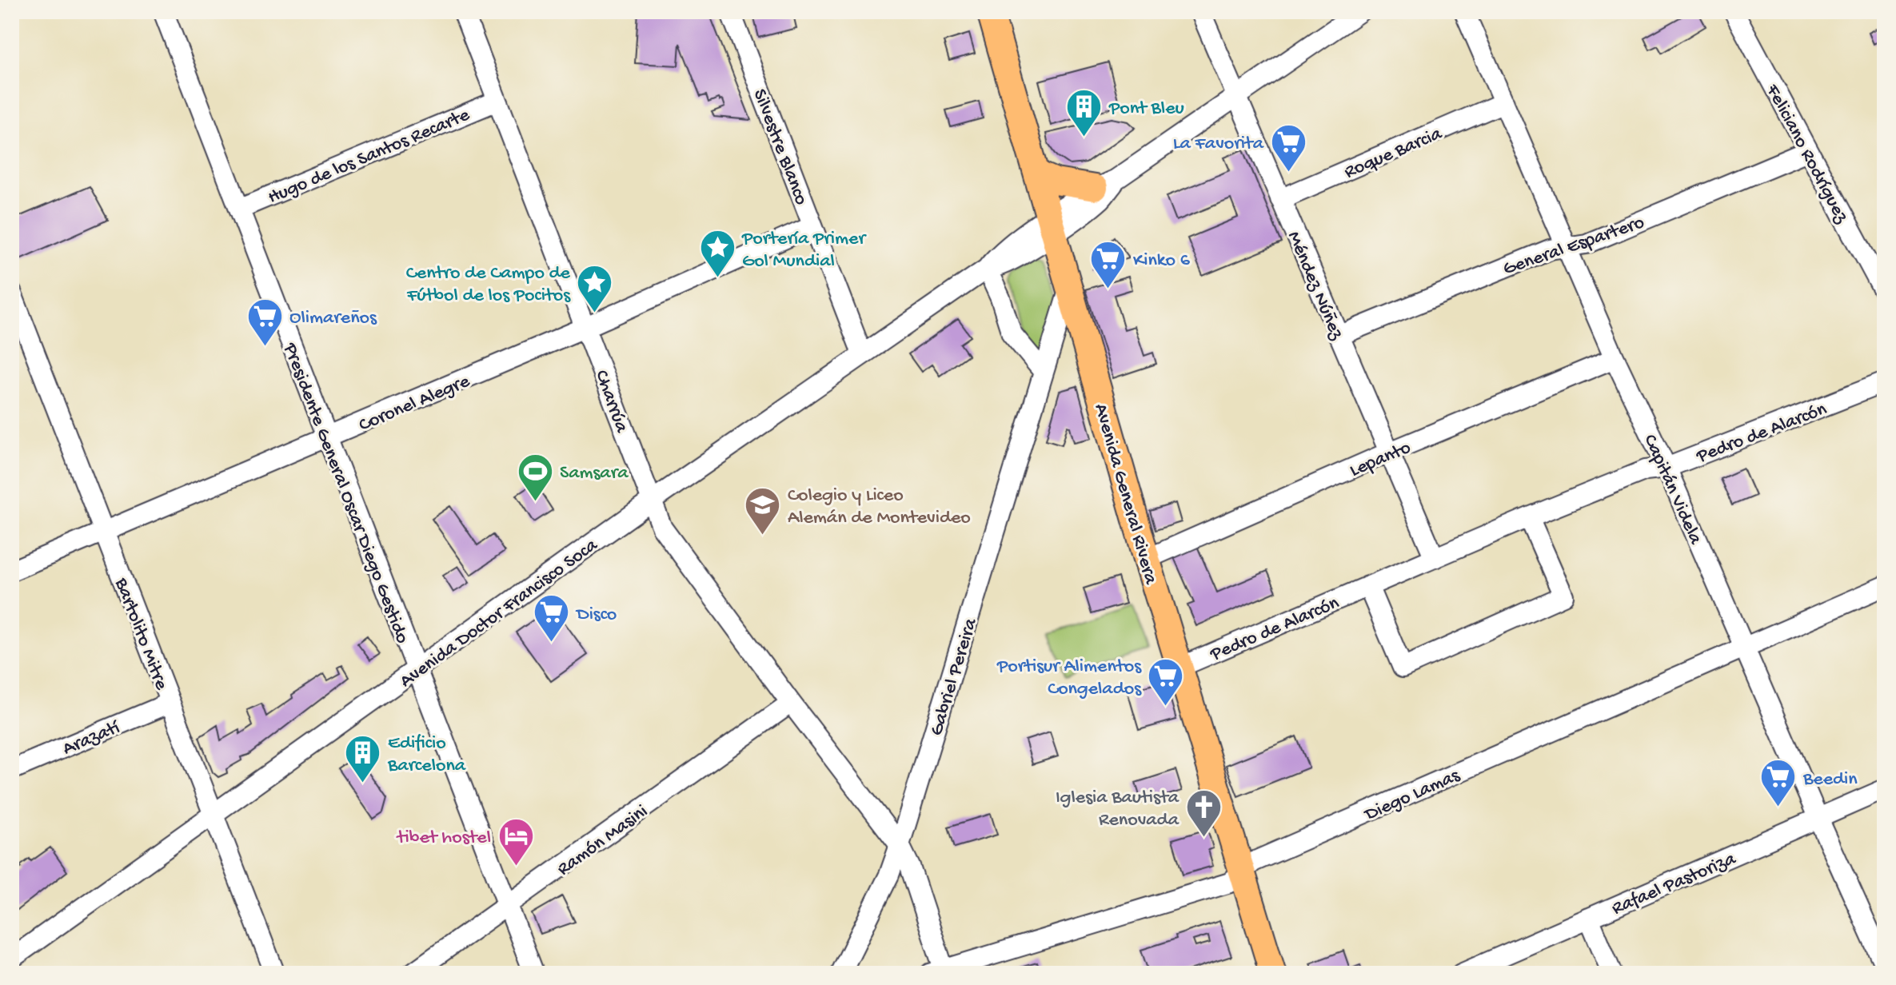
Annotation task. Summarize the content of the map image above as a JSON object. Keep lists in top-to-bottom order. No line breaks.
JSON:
{"streets":{"main road":["Avenida General Rivera"],"street":["Silvestre Blanco","Roque Barcia","Feliciano Rodríguez","Hugo de los Santos Recarte","General Espartero","Méndez Núñez","Charrúa","Coronel Alegre","Pedro de Alarcón","Lepanto","Capitán Videla","Presidente General Oscar Diego Gestido","Avenida Doctor Francisco Soca","Bartolito Mitre","Gabriel Pereira","Arazatí","Diego Lamas","Ramón Masini","Rafael Pastoriza"]},"crossings":[["Silvestre Blanco","Coronel Alegre"],["Silvestre Blanco","Avenida Doctor Francisco Soca"],["Roque Barcia","Méndez Núñez"],["Roque Barcia","Capitán Videla"],["Feliciano Rodríguez","General Espartero"],["Hugo de los Santos Recarte","Charrúa"],["Hugo de los Santos Recarte","Presidente General Oscar Diego Gestido"],["General Espartero","Méndez Núñez"],["General Espartero","Capitán Videla"],["Méndez Núñez","Pedro de Alarcón"],["Méndez Núñez","Lepanto"],["Méndez Núñez","Avenida Doctor Francisco Soca"],["Charrúa","Coronel Alegre"],["Charrúa","Avenida Doctor Francisco Soca"],["Charrúa","Gabriel Pereira"],["Charrúa","Diego Lamas"],["Charrúa","Ramón Masini"],["Coronel Alegre","Presidente General Oscar Diego Gestido"],["Coronel Alegre","Bartolito Mitre"],["Pedro de Alarcón","Capitán Videla"],["Pedro de Alarcón","Avenida General Rivera"],["Lepanto","Capitán Videla"],["Lepanto","Avenida General Rivera"],["Capitán Videla","Diego Lamas"],["Capitán Videla","Rafael Pastoriza"],["Presidente General Oscar Diego Gestido","Avenida Doctor Francisco Soca"],["Presidente General Oscar Diego Gestido","Ramón Masini"],["Avenida General Rivera","Avenida Doctor Francisco Soca"],["Avenida General Rivera","Gabriel Pereira"],["Avenida General Rivera","Diego Lamas"],["Avenida Doctor Francisco Soca","Bartolito Mitre"],["Bartolito Mitre","Arazatí"]],"places":{"building":["Pont Bleu","Edificio Barcelona"],"supermarket":["La Favorita","Kinko 6","Olimareños","Disco","Portisur Alimentos Congelados","Beedin"],"place":["Portería Primer Gol Mundial","Centro de Campo de Fútbol de los Pocitos"],"sports":["Samsara"],"school or university":["Colegio y Liceo Alemán de Montevideo"],"church":["Iglesia Bautista Renovada"],"hotel":["tibet hostel"]}}
